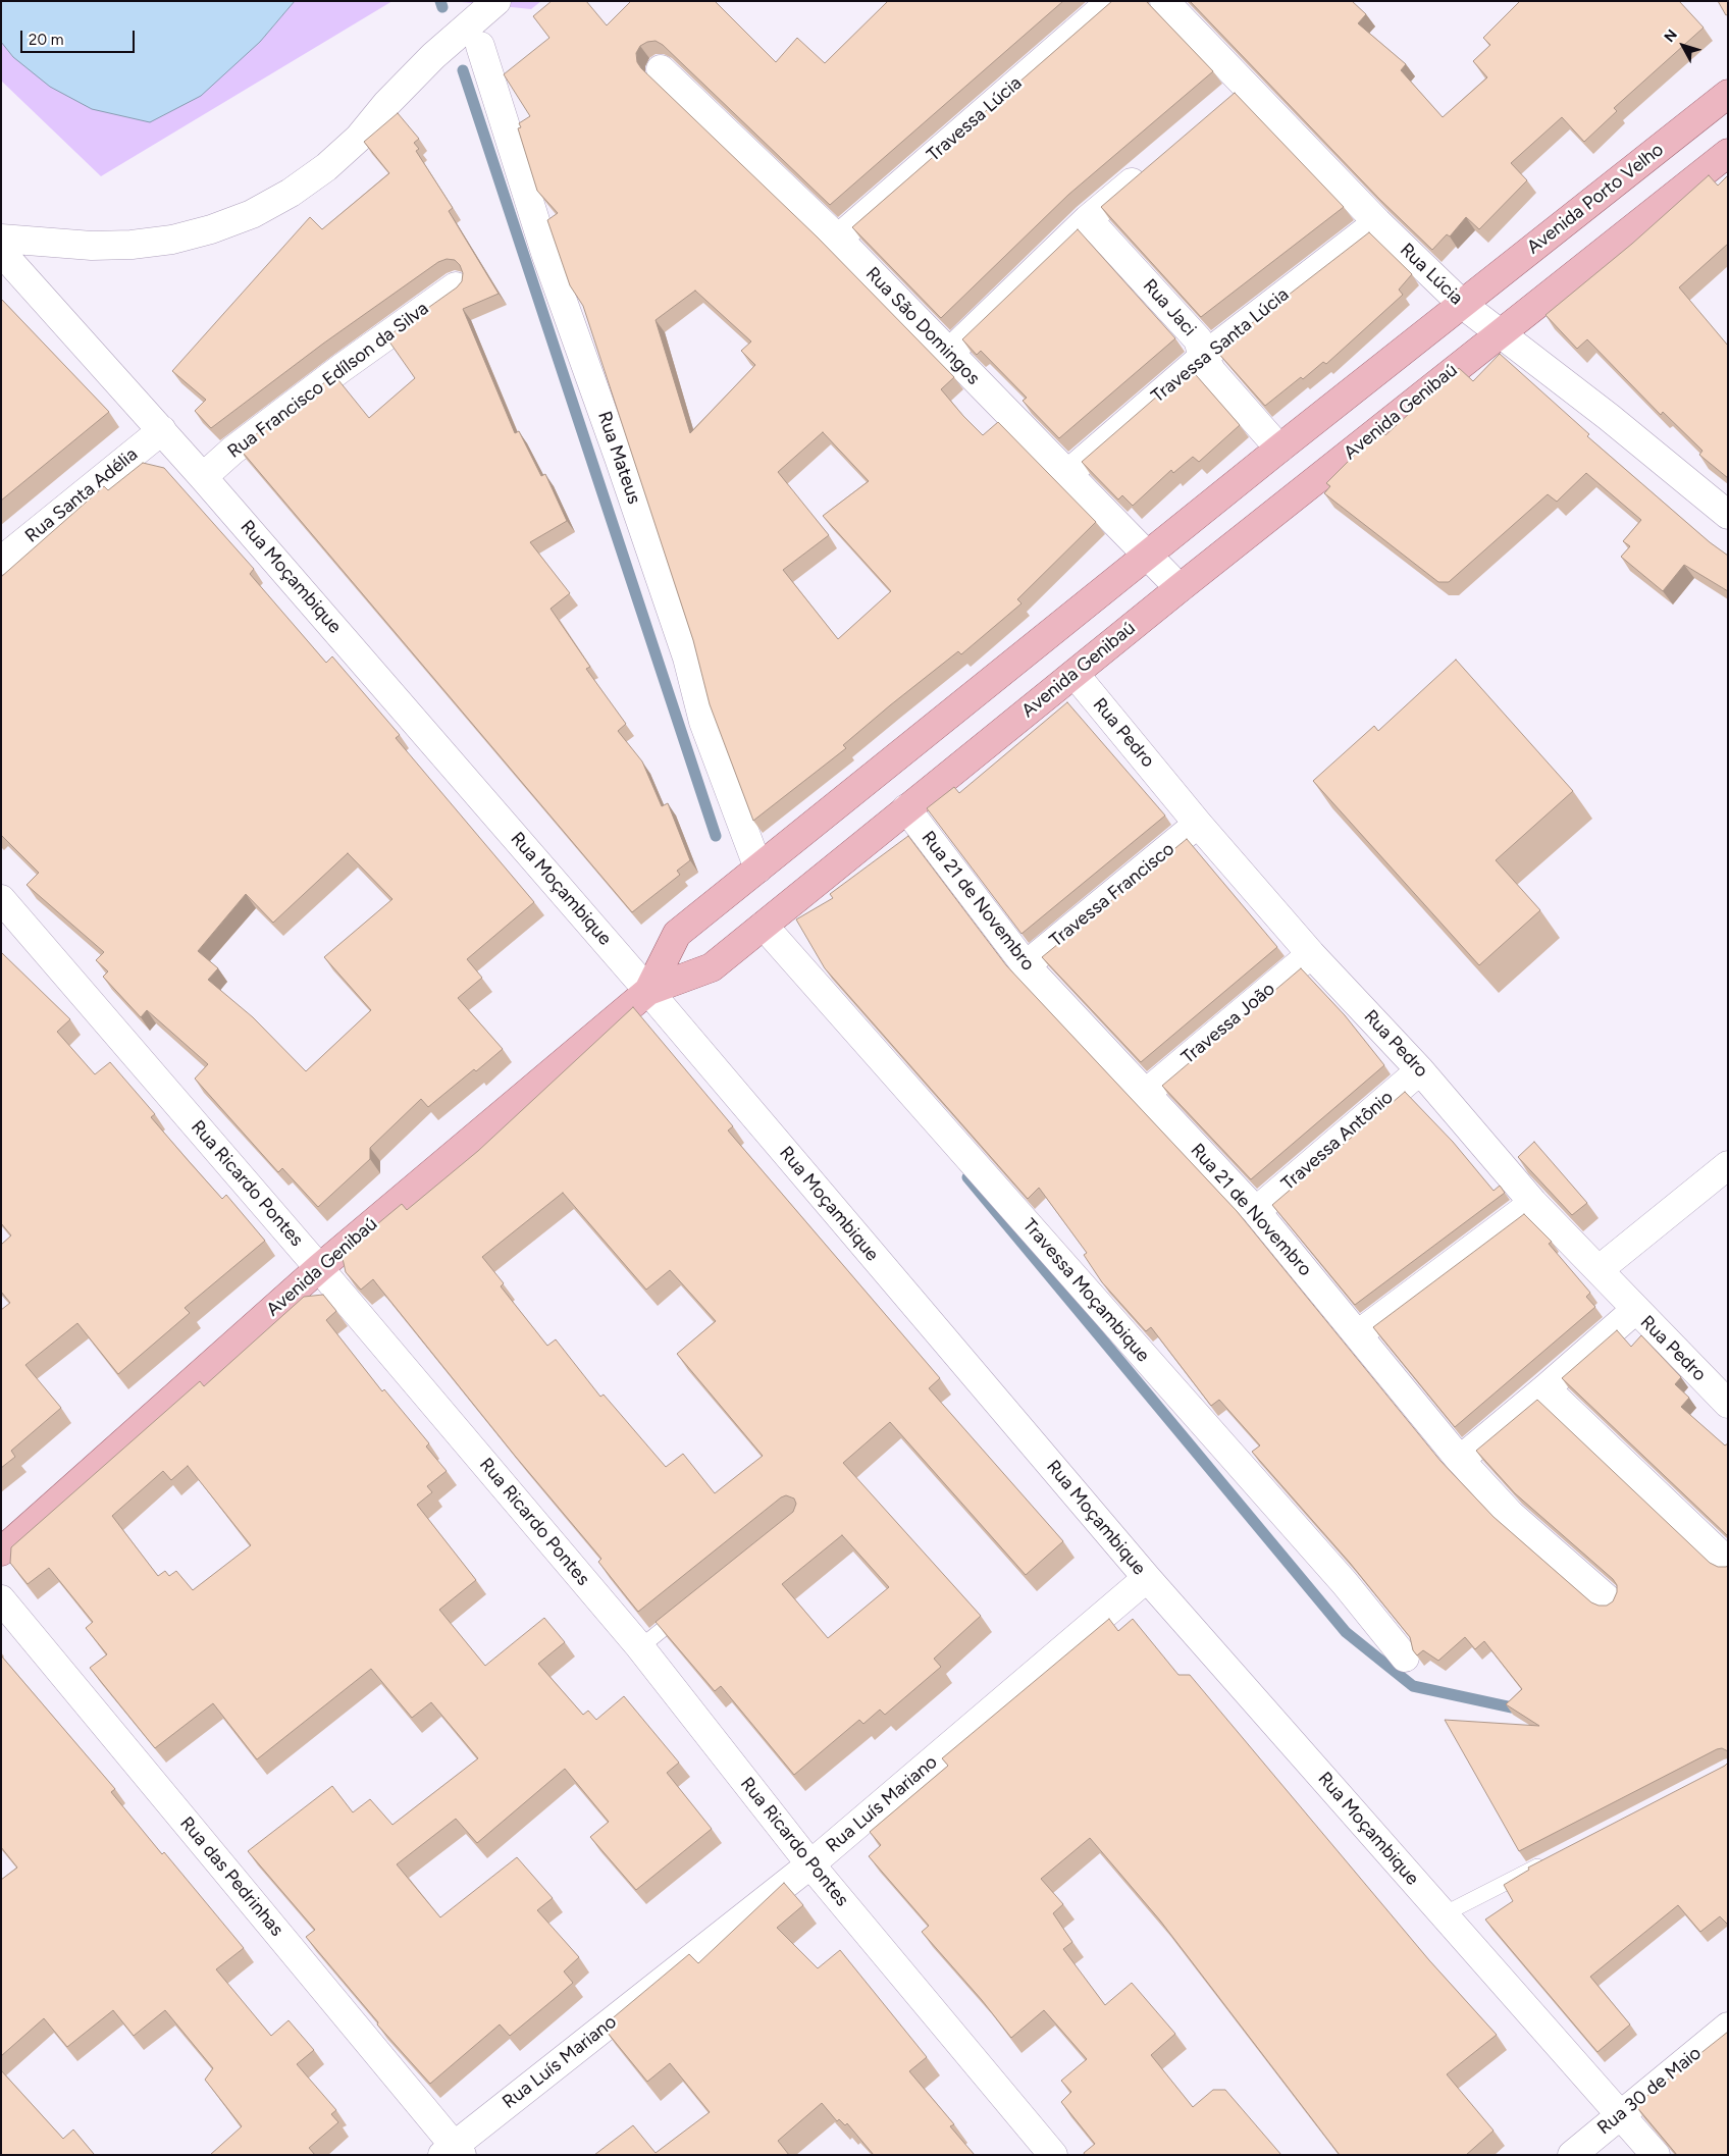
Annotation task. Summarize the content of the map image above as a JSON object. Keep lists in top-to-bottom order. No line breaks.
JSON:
{"streets":{"main road":["Avenida Porto Velho","Avenida Genibaú"],"street":["Travessa Lúcia","Rua Lúcia","Rua Jaci","Rua São Domingos","Travessa Santa Lúcia","Rua Francisco Edílson da Silva","Rua Mateus","Rua Santa Adélia","Rua Moçambique","Rua Pedro","Travessa Francisco","Rua 21 de Novembro","Travessa João","Travessa Antônio","Rua Ricardo Pontes","Travessa Moçambique","Rua Luís Mariano","Rua das Pedrinhas","Rua 30 de Maio"]},"crossings":[["Travessa Lúcia","Rua São Domingos"],["Avenida Porto Velho","Rua Lúcia"],["Avenida Porto Velho","Avenida Genibaú"],["Rua Lúcia","Travessa Santa Lúcia"],["Rua Lúcia","Avenida Genibaú"],["Rua Jaci","Travessa Santa Lúcia"],["Rua Jaci","Avenida Genibaú"],["Rua São Domingos","Travessa Santa Lúcia"],["Rua São Domingos","Avenida Genibaú"],["Rua Francisco Edílson da Silva","Rua Moçambique"],["Avenida Genibaú","Rua Mateus"],["Avenida Genibaú","Rua Moçambique"],["Avenida Genibaú","Rua Pedro"],["Avenida Genibaú","Rua 21 de Novembro"],["Avenida Genibaú","Rua Ricardo Pontes"],["Avenida Genibaú","Travessa Moçambique"],["Rua Santa Adélia","Rua Moçambique"],["Rua Moçambique","Rua Luís Mariano"],["Rua Moçambique","Rua 30 de Maio"],["Rua Pedro","Travessa Francisco"],["Rua Pedro","Travessa João"],["Rua Pedro","Travessa Antônio"],["Travessa Francisco","Rua 21 de Novembro"],["Rua 21 de Novembro","Travessa João"],["Rua 21 de Novembro","Travessa Antônio"],["Rua Ricardo Pontes","Rua Luís Mariano"],["Rua Luís Mariano","Rua das Pedrinhas"]],"scale_bar":"20 m","north":"top left"}
